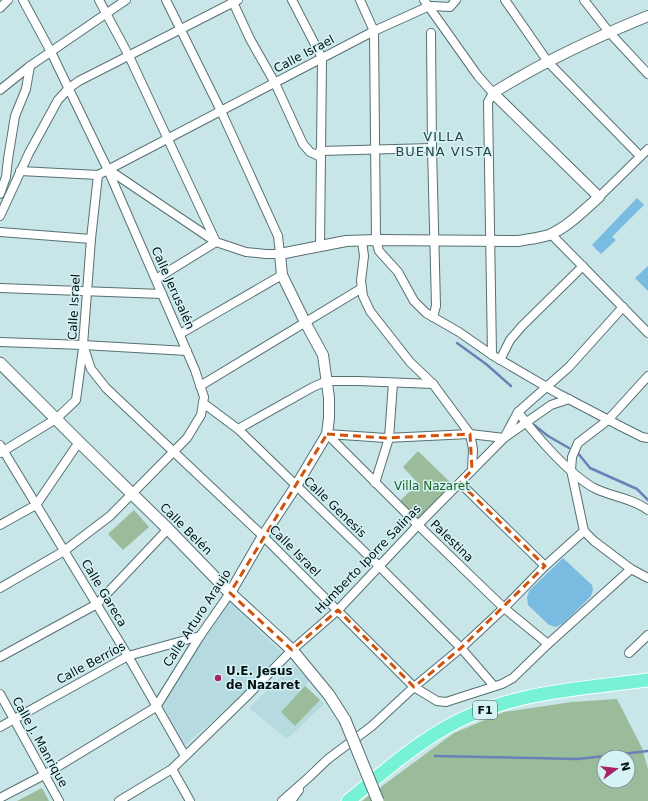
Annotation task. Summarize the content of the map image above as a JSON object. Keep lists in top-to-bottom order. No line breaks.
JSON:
{"streets":{"highway":["F1"],"main road":["Calle Belén"],"street":["Calle Israel","Calle Jerusalén","Calle Genesis","Palestina","Humberto Iporre Salinas","Calle Gareca","Calle Arturo Araujo","Calle Berríos","Calle J. Manrique"]},"crossings":[["Calle Israel","Calle Jerusalén"],["Calle Israel","Calle Genesis"],["Calle Israel","Humberto Iporre Salinas"],["Calle Israel","Calle Arturo Araujo"],["Calle Jerusalén","Calle Genesis"],["Calle Jerusalén","Calle Belén"],["Calle Jerusalén","Calle Gareca"],["Calle Genesis","Humberto Iporre Salinas"],["Calle Genesis","Calle Arturo Araujo"],["Calle Belén","Humberto Iporre Salinas"],["Calle Belén","Calle Arturo Araujo"],["Palestina","Humberto Iporre Salinas"],["Palestina","Calle Arturo Araujo"],["Humberto Iporre Salinas","Calle Gareca"],["Calle Gareca","Calle Arturo Araujo"],["Calle Gareca","Calle Berríos"],["Calle Arturo Araujo","Calle Berríos"],["Calle Arturo Araujo","Calle J. Manrique"],["Calle Berríos","Calle J. Manrique"]],"districts":["VILLA BUENA VISTA"],"parks":["Villa Nazaret"],"places":["U.E. Jesus de Nazaret"],"north":"right"}
